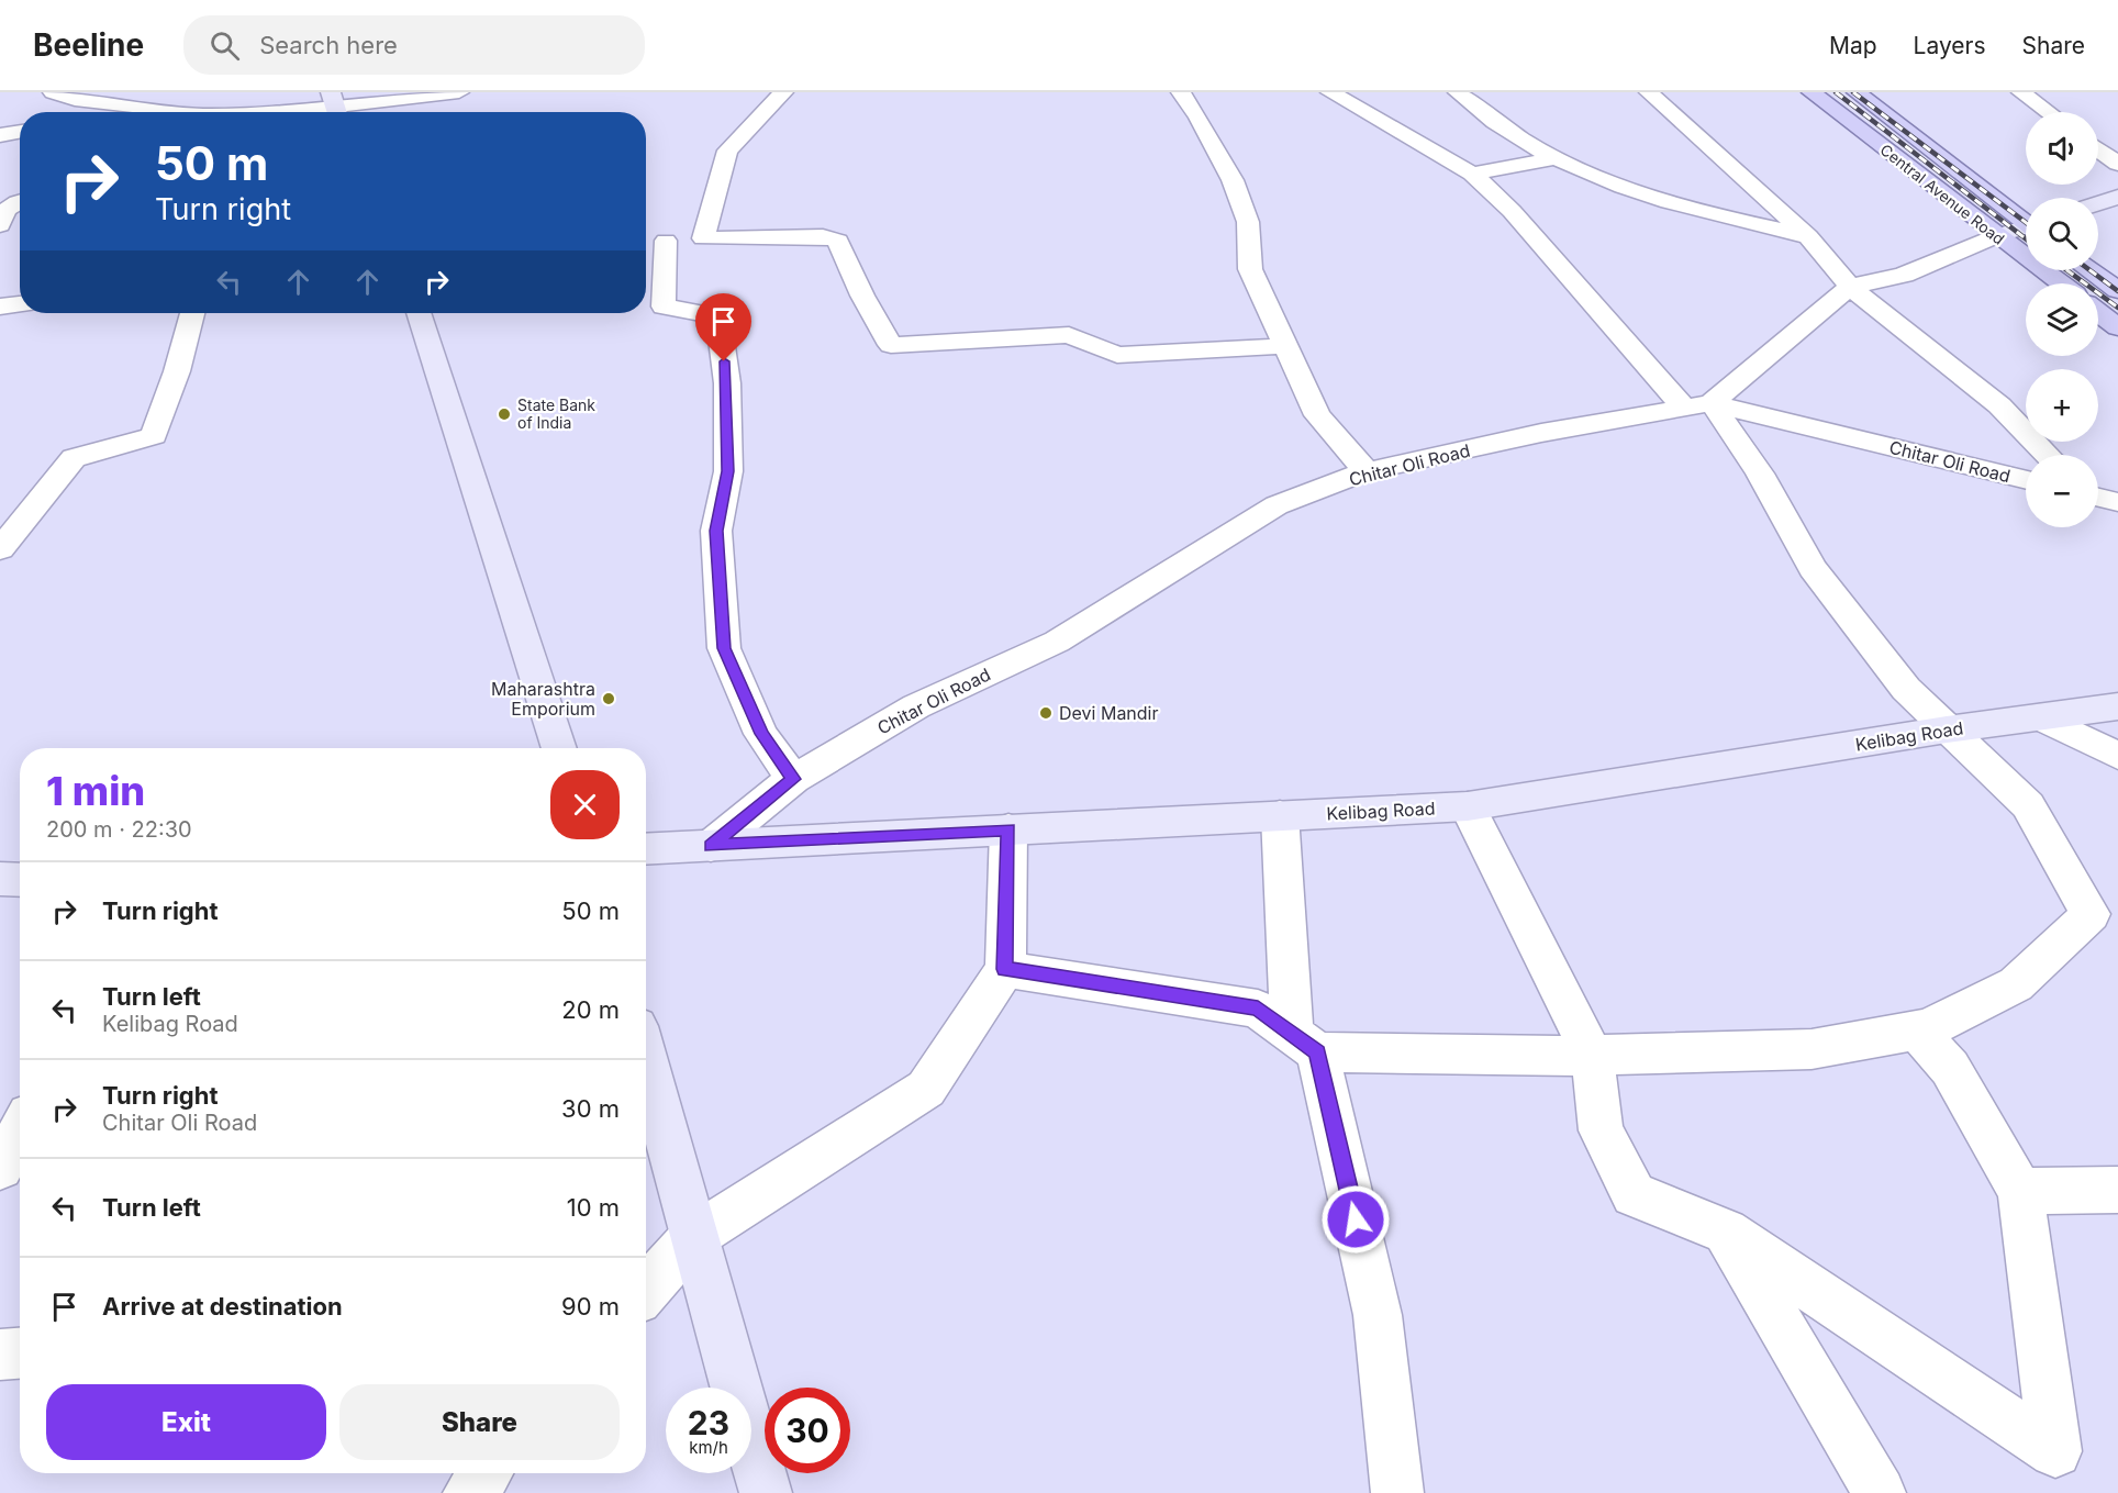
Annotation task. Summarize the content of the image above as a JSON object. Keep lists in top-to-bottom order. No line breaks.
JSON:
{"streets":{"main road":["Central Avenue Road"],"street":["Chitar Oli Road","Kelibag Road"]},"crossings":[["Chitar Oli Road","Kelibag Road"]],"places":["State Bank of India","Maharashtra Emporium","Devi Mandir"],"page":{"header":"Beeline","search":"Search here","nav":["Map","Layers","Share"],"map_buttons":["+","−"],"turn":["50 m","Turn right"],"heading":["1 min","200 m · 22:30"],"list":[{"name":"Turn right","value":"50 m"},{"name":"Turn left","note":"Kelibag Road","value":"20 m"},{"name":"Turn right","note":"Chitar Oli Road","value":"30 m"},{"name":"Turn left","value":"10 m"},{"name":"Arrive at destination","value":"90 m"}],"buttons":["Exit","Share"],"speed":"23 km/h","limit":"30"}}
